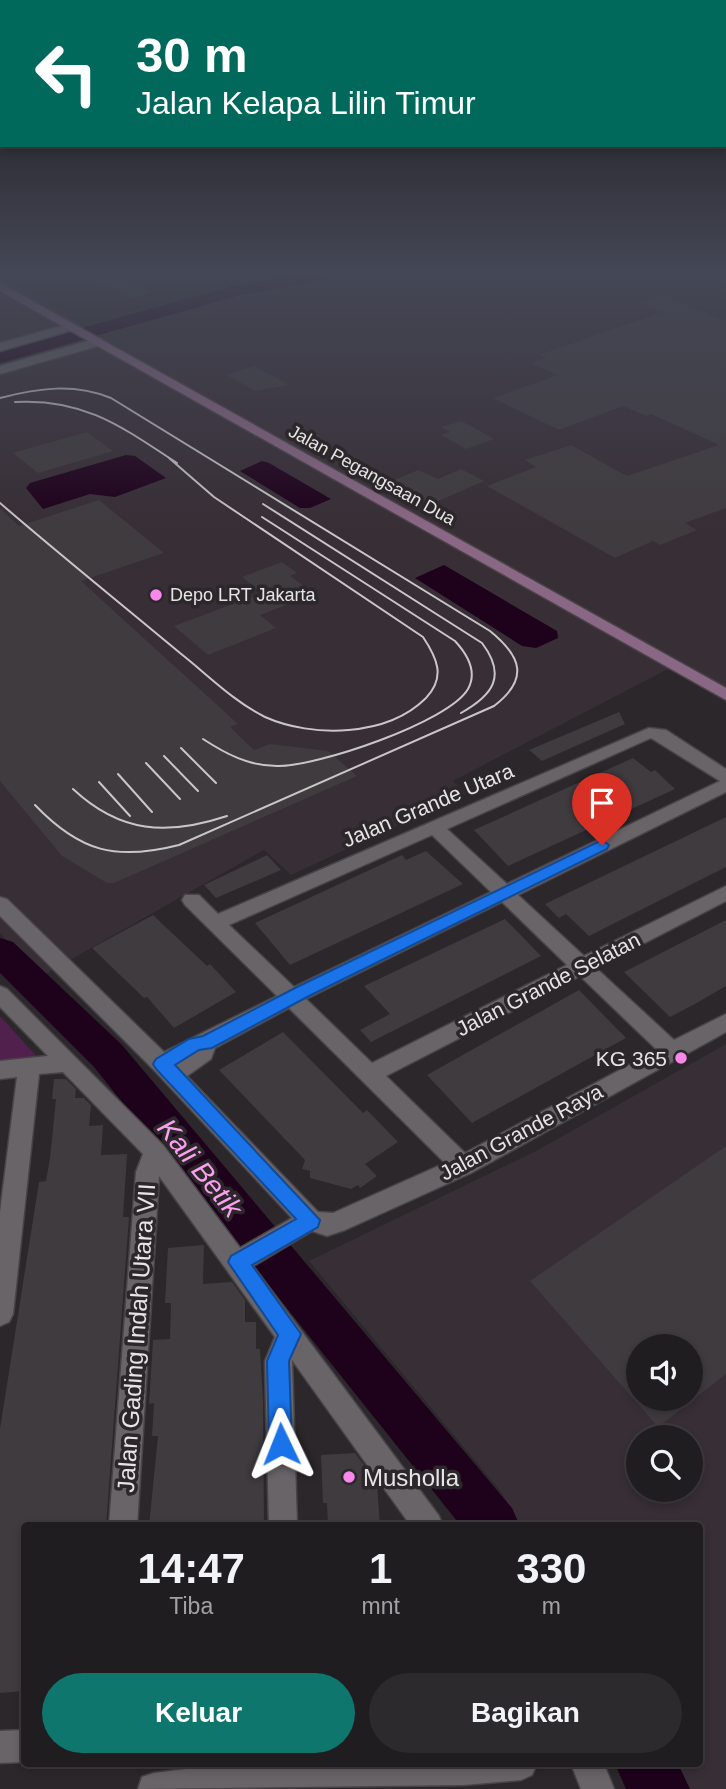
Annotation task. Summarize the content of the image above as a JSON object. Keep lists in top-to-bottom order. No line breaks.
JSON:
{"streets":{"main road":["Jalan Pegangsaan Dua"],"street":["Jalan Grande Utara","Jalan Grande Selatan","Jalan Grande Raya","Jalan Gading Indah Utara VII"]},"water":["Kali Betik"],"places":["Depo LRT Jakarta","KG 365","Musholla"],"page":{"turn":["30 m","Jalan Kelapa Lilin Timur"],"eta":["14:47","Tiba","1","mnt","330","m"],"buttons":["Keluar","Bagikan"]}}
